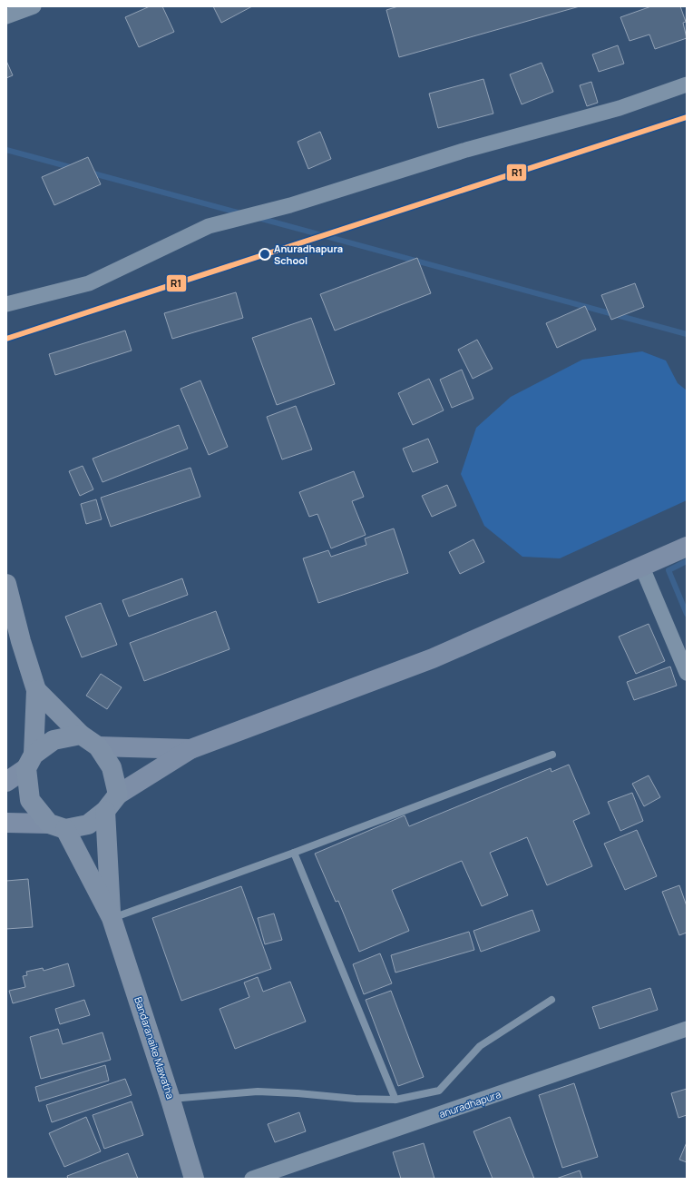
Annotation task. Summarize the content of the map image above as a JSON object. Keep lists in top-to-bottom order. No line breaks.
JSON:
{"streets":{"highway":["Bandaranaike Mawatha"],"street":["anuradhapura"]},"places":["Anuradhapura School"],"lines":["transit line R1"]}
